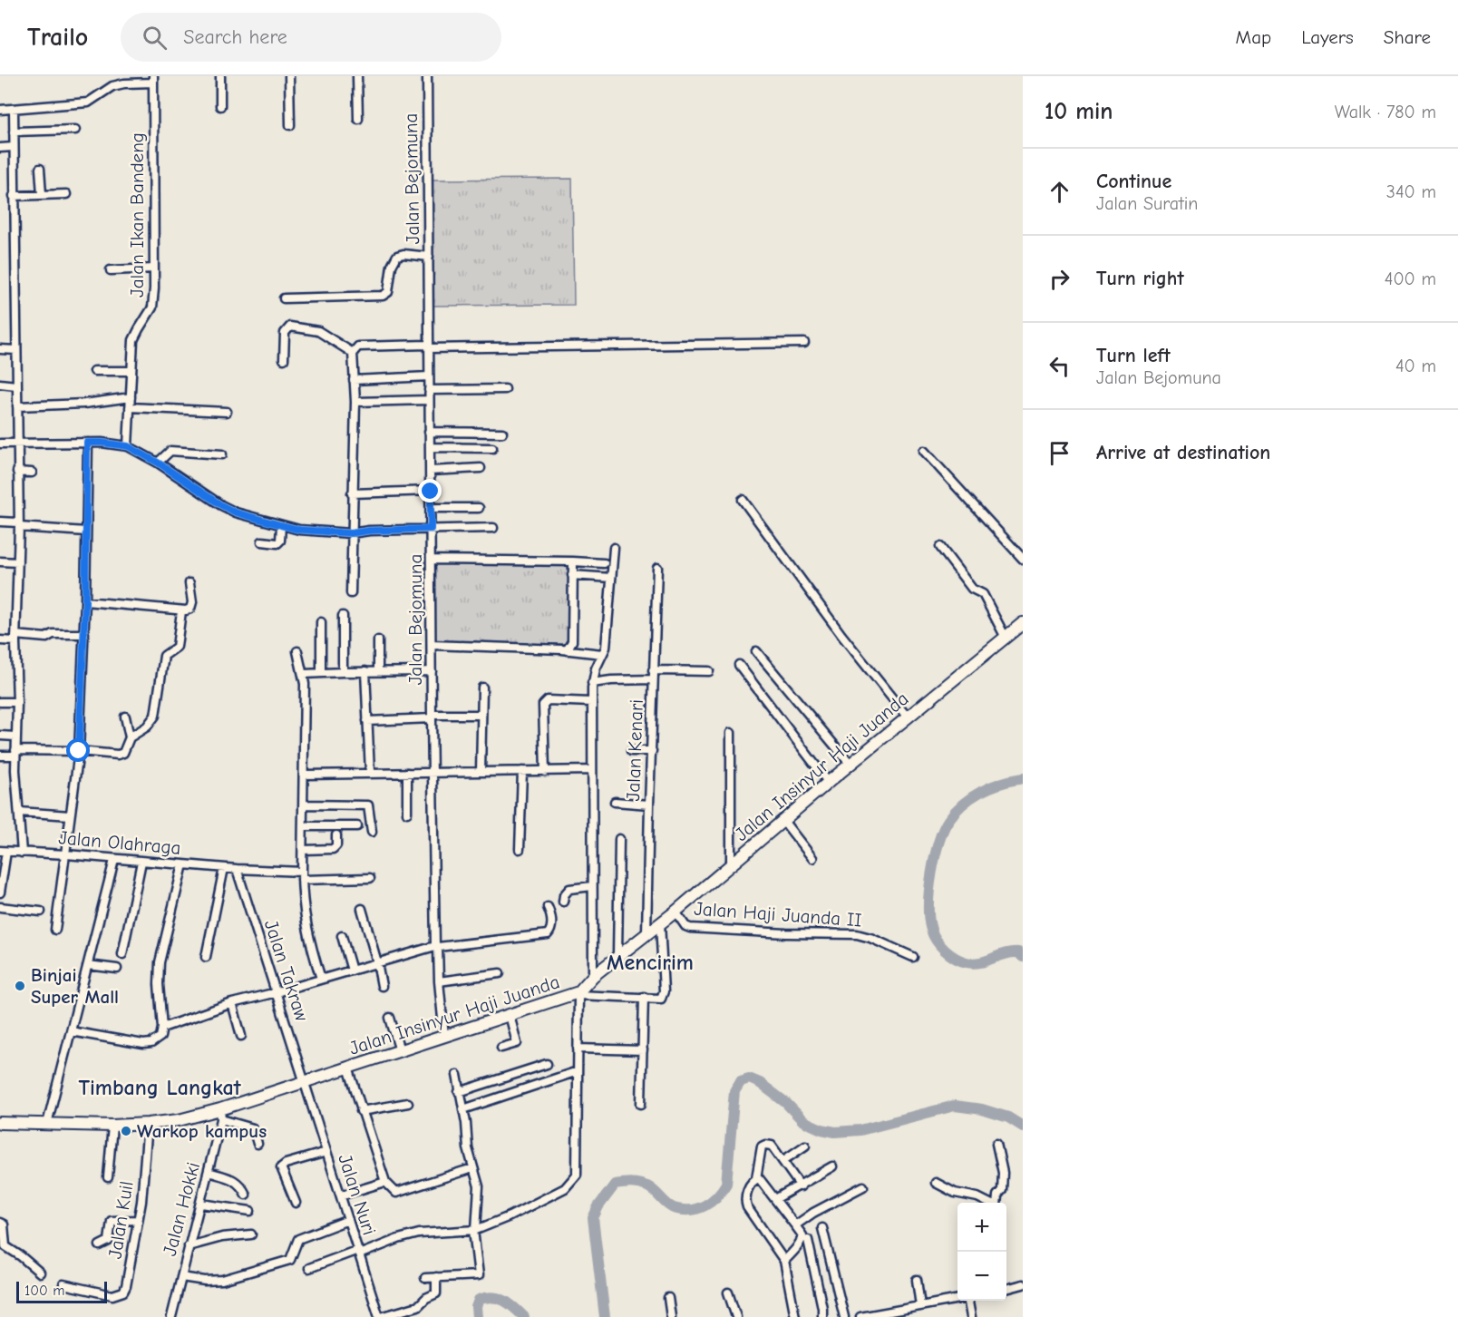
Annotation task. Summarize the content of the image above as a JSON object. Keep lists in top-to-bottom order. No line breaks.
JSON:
{"streets":{"street":["Jalan Bejomuna","Jalan Ikan Bandeng","Jalan Kenari","Jalan Insinyur Haji Juanda","Jalan Olahraga","Jalan Haji Juanda II","Jalan Takraw","Jalan Nuri","Jalan Hokki","Jalan Kuil"]},"crossings":[["Jalan Bejomuna","Jalan Insinyur Haji Juanda"],["Jalan Kenari","Jalan Insinyur Haji Juanda"],["Jalan Insinyur Haji Juanda","Jalan Haji Juanda II"],["Jalan Insinyur Haji Juanda","Jalan Takraw"],["Jalan Insinyur Haji Juanda","Jalan Nuri"],["Jalan Insinyur Haji Juanda","Jalan Hokki"],["Jalan Insinyur Haji Juanda","Jalan Kuil"],["Jalan Olahraga","Jalan Takraw"],["Jalan Takraw","Jalan Nuri"]],"districts":["Mencirim","Timbang Langkat"],"places":["Binjai Super Mall","Warkop kampus"],"scale_bar":"100 m","page":{"header":"Trailo","search":"Search here","nav":["Map","Layers","Share"],"heading":["10 min","Walk · 780 m"],"list":[["Continue","Jalan Suratin","340 m"],["Turn right","400 m"],["Turn left","Jalan Bejomuna","40 m"],"Arrive at destination"],"map_buttons":["+","−"],"scale":"100 m"}}
